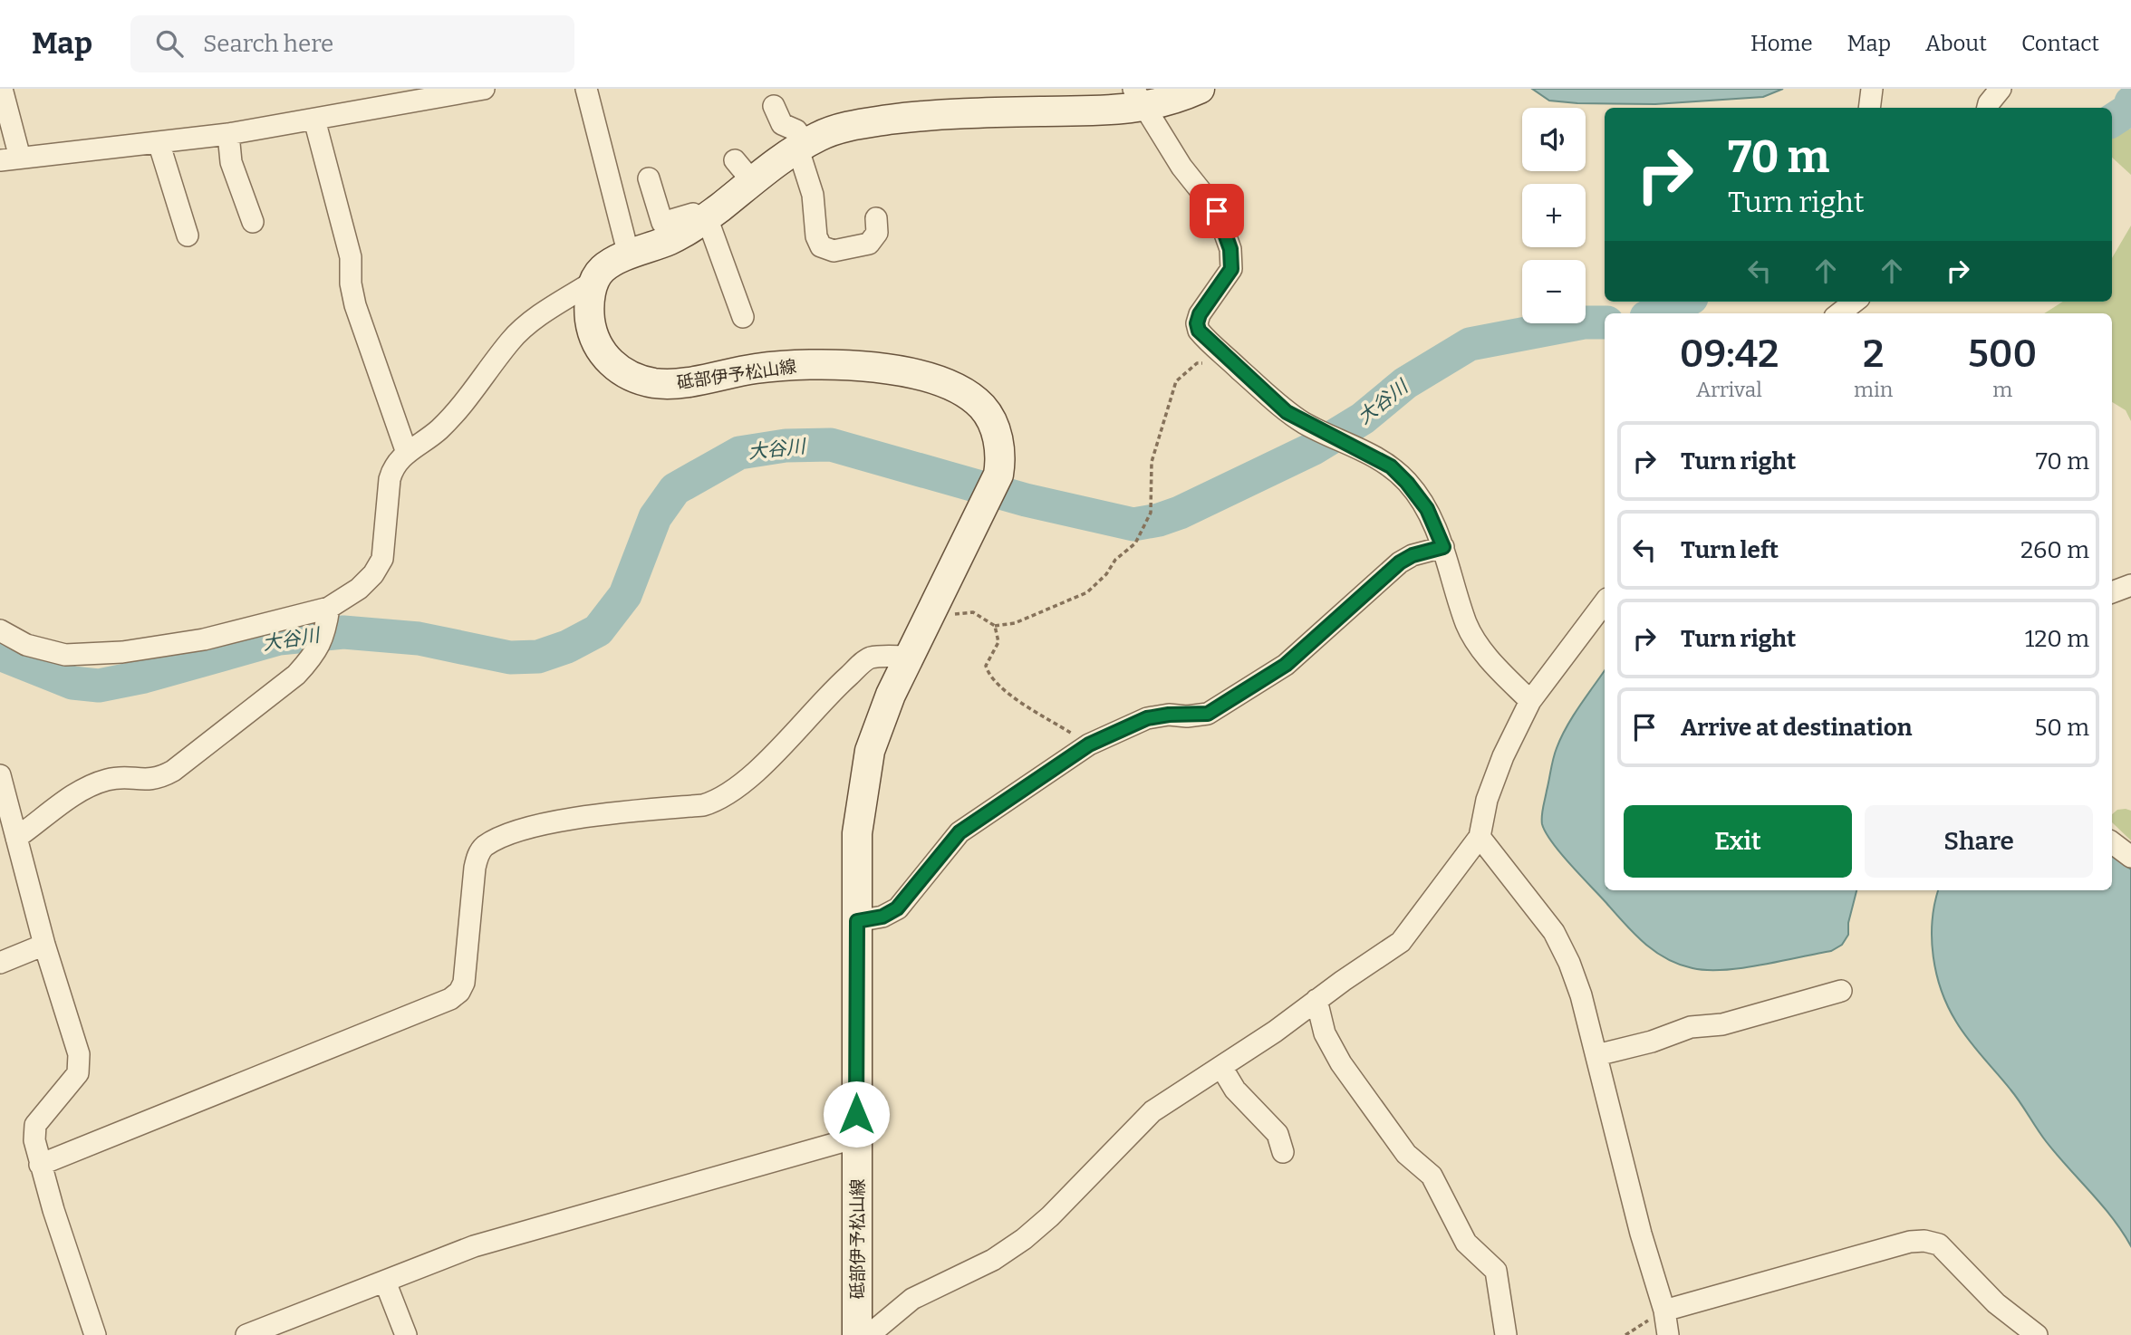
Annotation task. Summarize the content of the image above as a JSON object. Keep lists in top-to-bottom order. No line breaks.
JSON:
{"streets":{"main road":["砥部伊予松山線"]},"water":["大谷川"],"page":{"header":"Map","search":"Search here","nav":["Home","Map","About","Contact"],"map_buttons":["+","−"],"turn":["70 m","Turn right"],"eta":["09:42","Arrival","2","min","500","m"],"list":[{"name":"Turn right","value":"70 m"},{"name":"Turn left","value":"260 m"},{"name":"Turn right","value":"120 m"},{"name":"Arrive at destination","value":"50 m"}],"buttons":["Exit","Share"]}}
